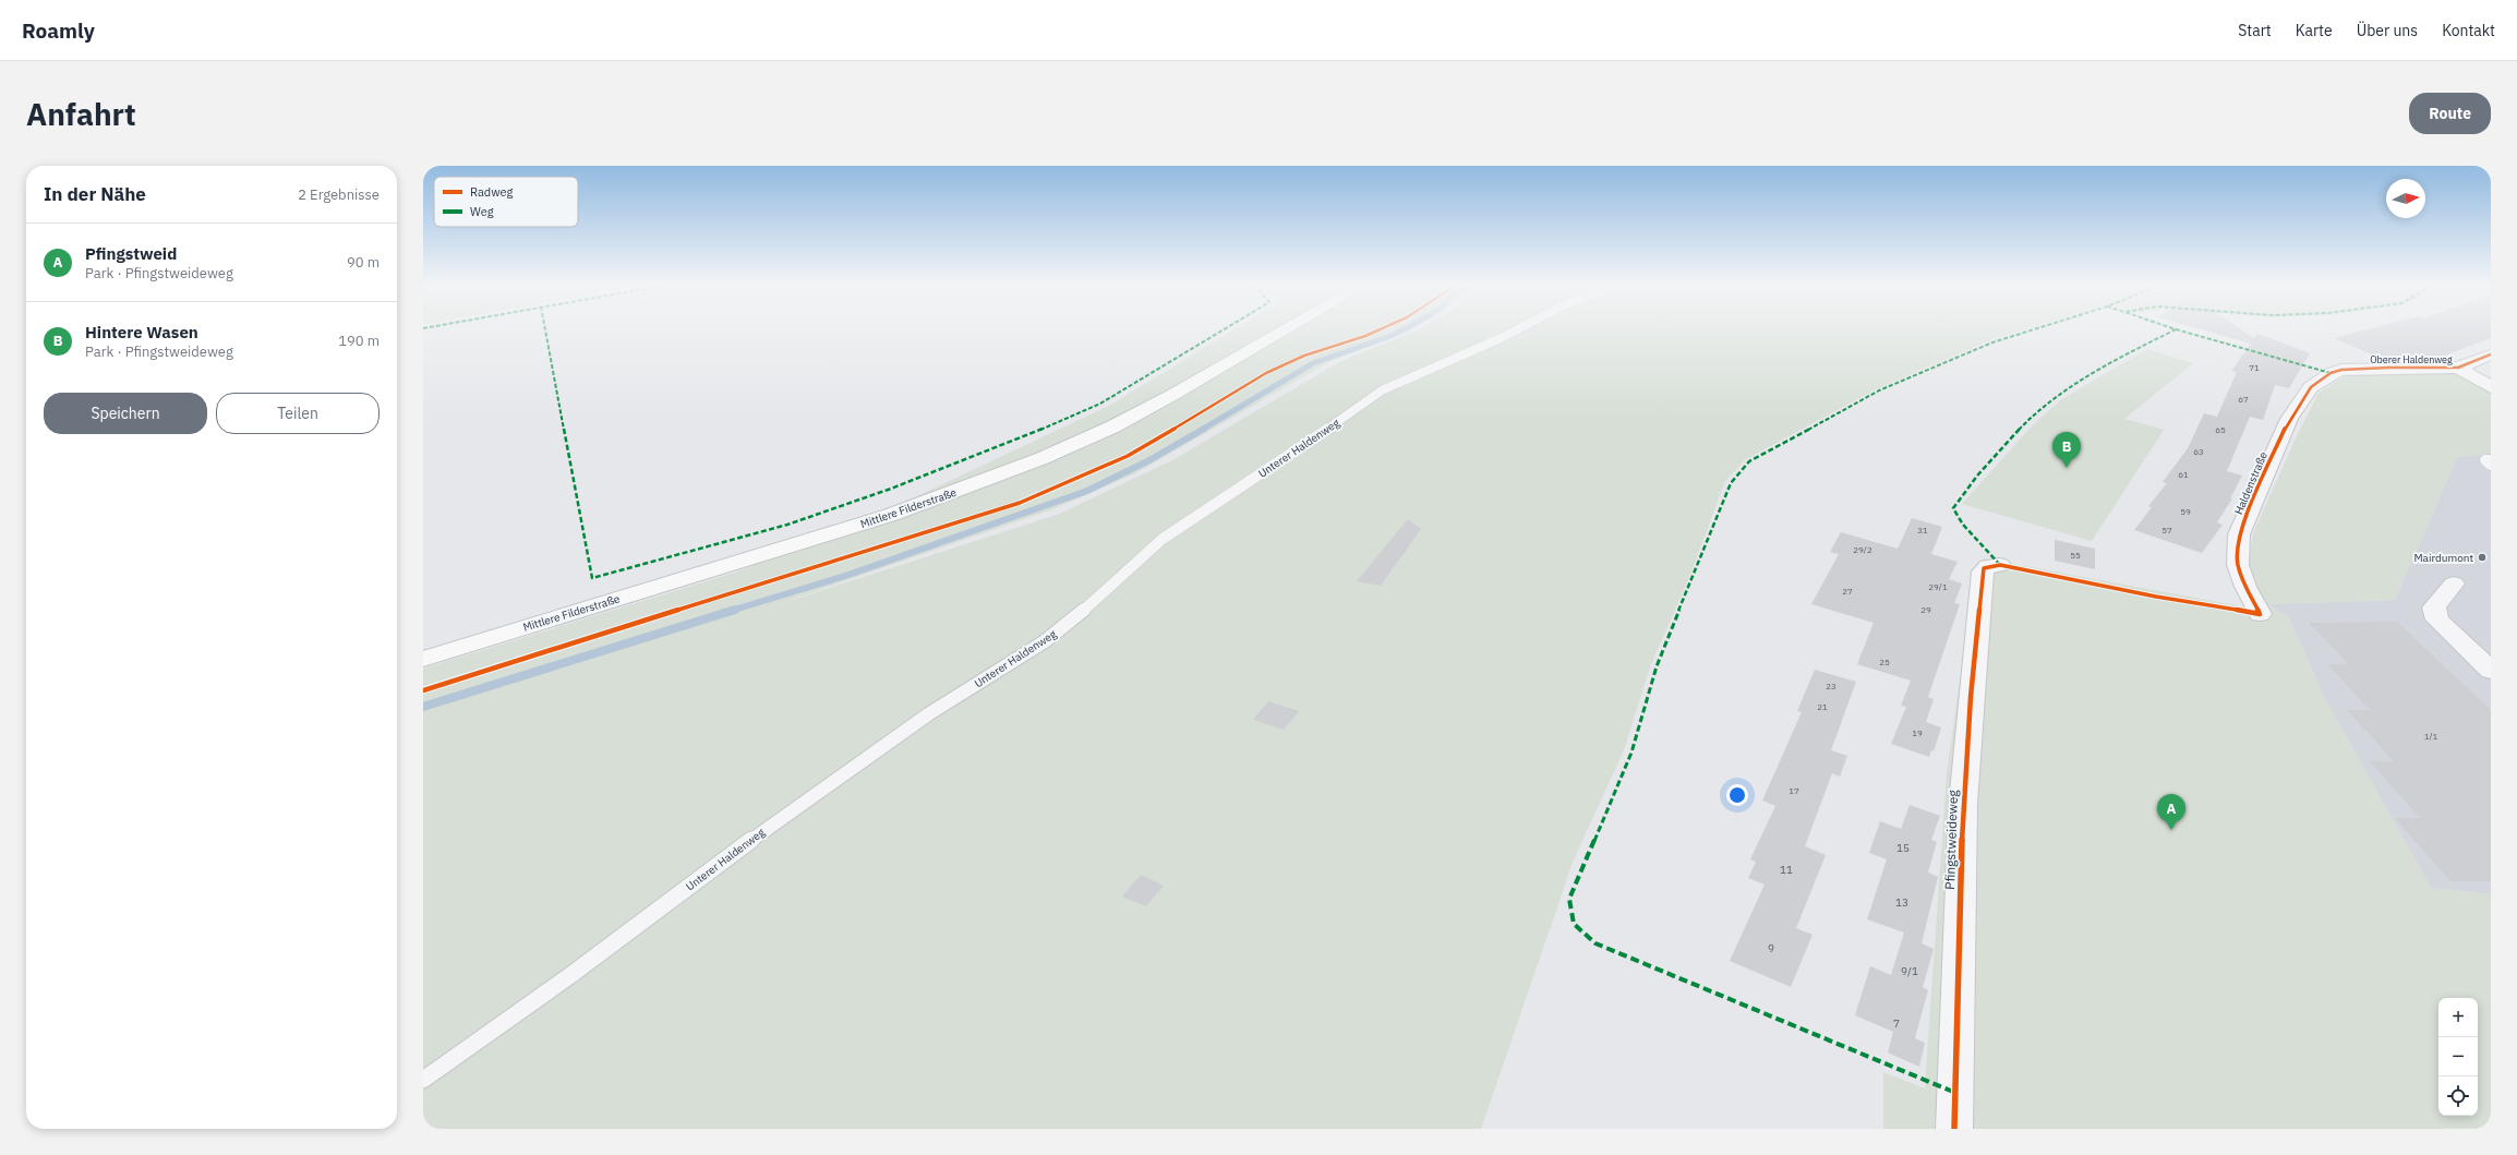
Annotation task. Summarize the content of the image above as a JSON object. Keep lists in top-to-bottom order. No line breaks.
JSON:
{"streets":{"main road":["Mittlere Filderstraße"],"street":["Oberer Haldenweg","Haldenstraße","Pfingstweideweg"],"lane":["Unterer Haldenweg"]},"crossings":[["Oberer Haldenweg","Haldenstraße"]],"places":["Mairdumont"],"house_numbers":["71","67","65","63","61","59","31","57","29/2","55","29/1","27","29","25","23","21","19","1/1","17","15","11","13","9","9/1","7"],"legend":["Radweg","Weg"],"north":"right","page":{"header":"Roamly","nav":["Start","Karte","Über uns","Kontakt"],"buttons":["Route",["Speichern","Teilen"]],"title":"Anfahrt","heading":["In der Nähe","2 Ergebnisse"],"list":[{"mark":"A","name":"Pfingstweid","note":"Park · Pfingstweideweg","value":"90 m"},{"mark":"B","name":"Hintere Wasen","note":"Park · Pfingstweideweg","value":"190 m"}],"pins":["B","A"],"map_buttons":["+","−"]}}
